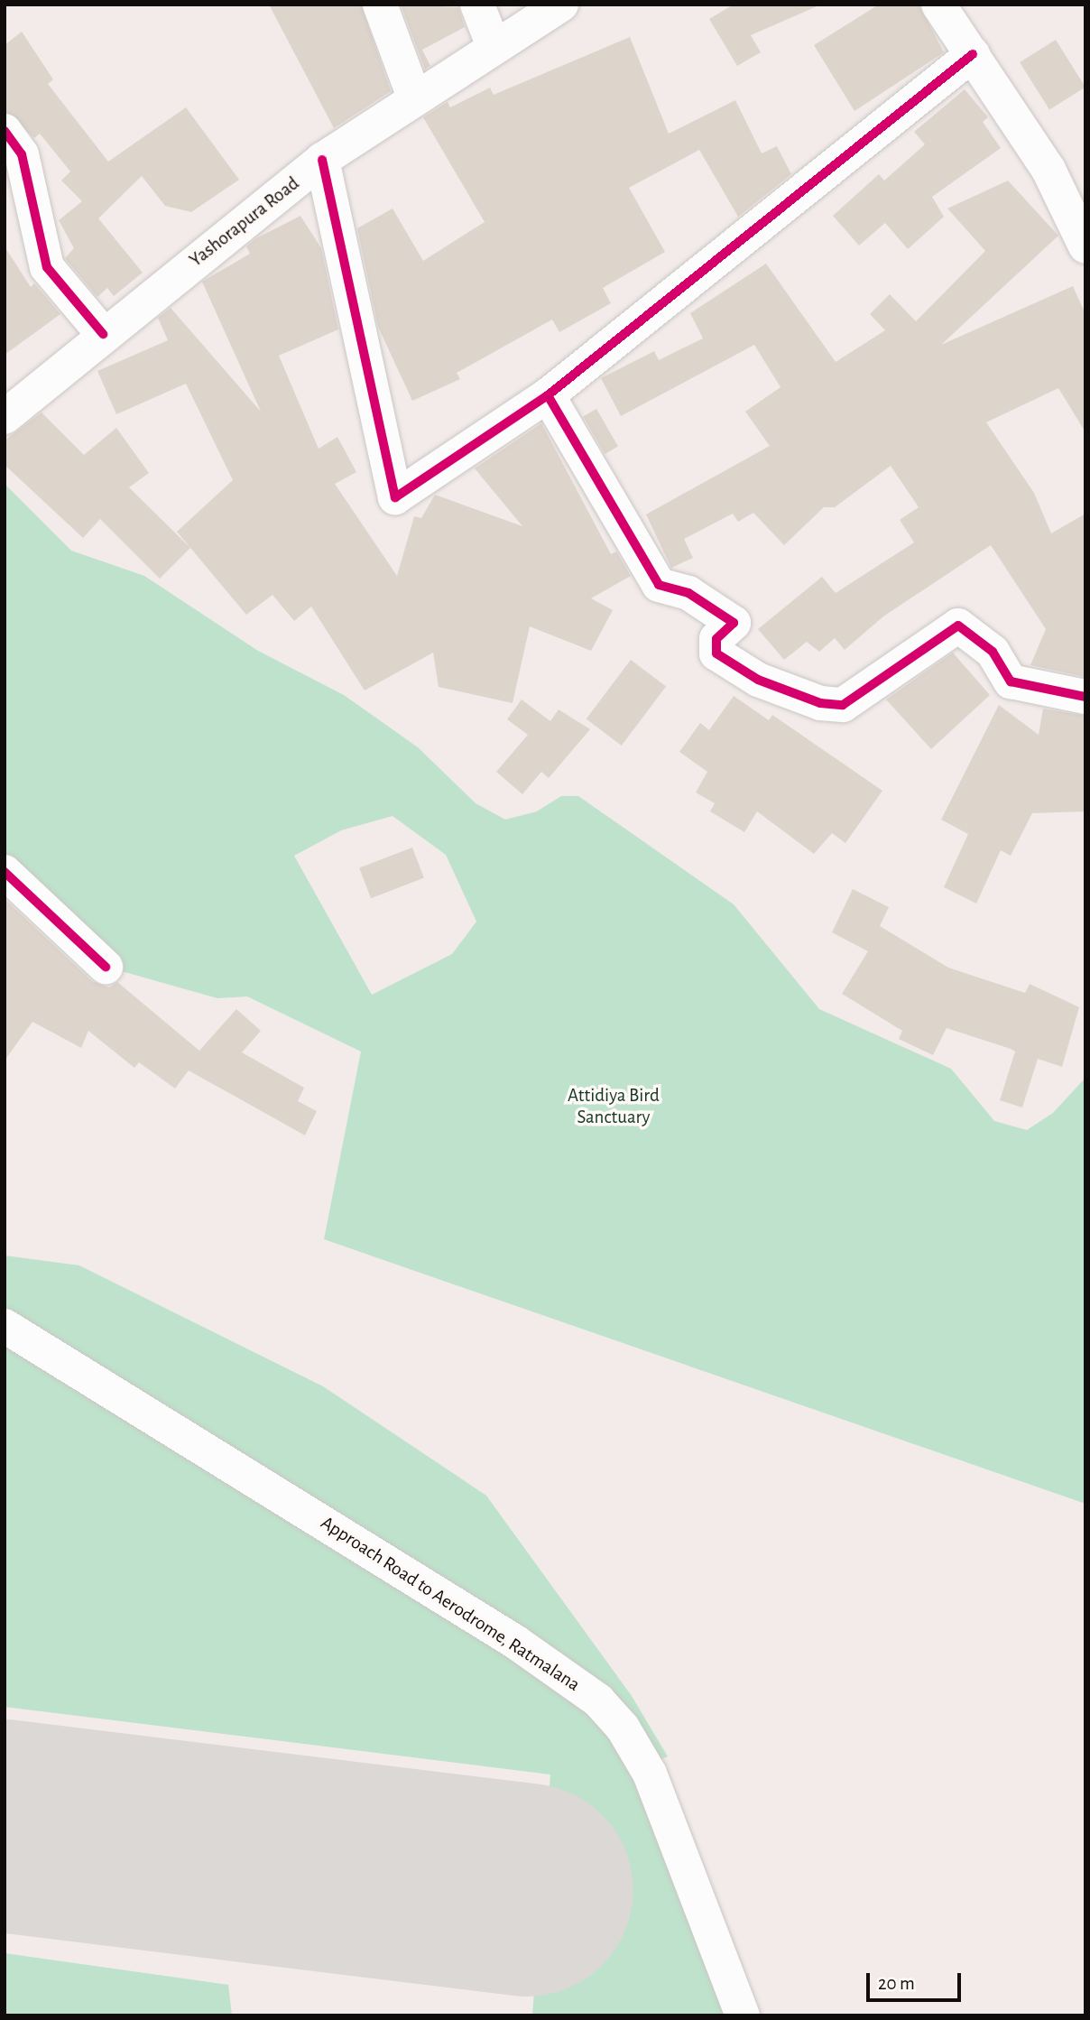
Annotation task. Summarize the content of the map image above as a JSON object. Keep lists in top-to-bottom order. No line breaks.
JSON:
{"streets":{"street":["Yashorapura Road","Approach Road to Aerodrome, Ratmalana"]},"parks":["Attidiya Bird Sanctuary"],"scale_bar":"20 m"}
